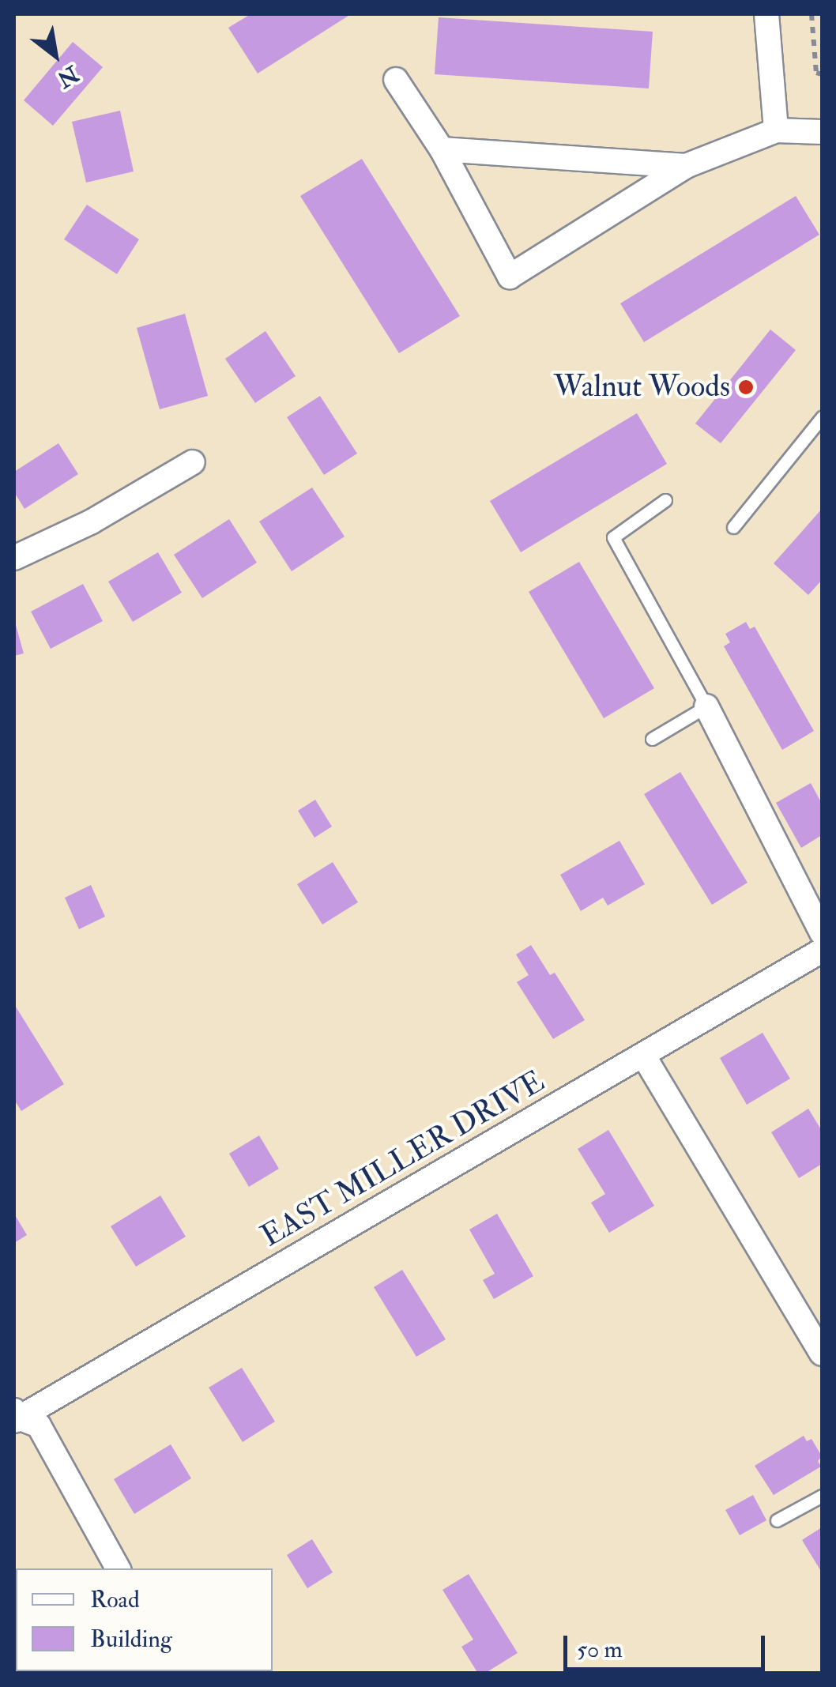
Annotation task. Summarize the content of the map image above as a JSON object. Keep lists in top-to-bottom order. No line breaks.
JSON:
{"streets":{"street":["EAST MILLER DRIVE"]},"places":["Walnut Woods"],"legend":["Road","Building"],"scale_bar":"50 m","north":"bottom right"}
